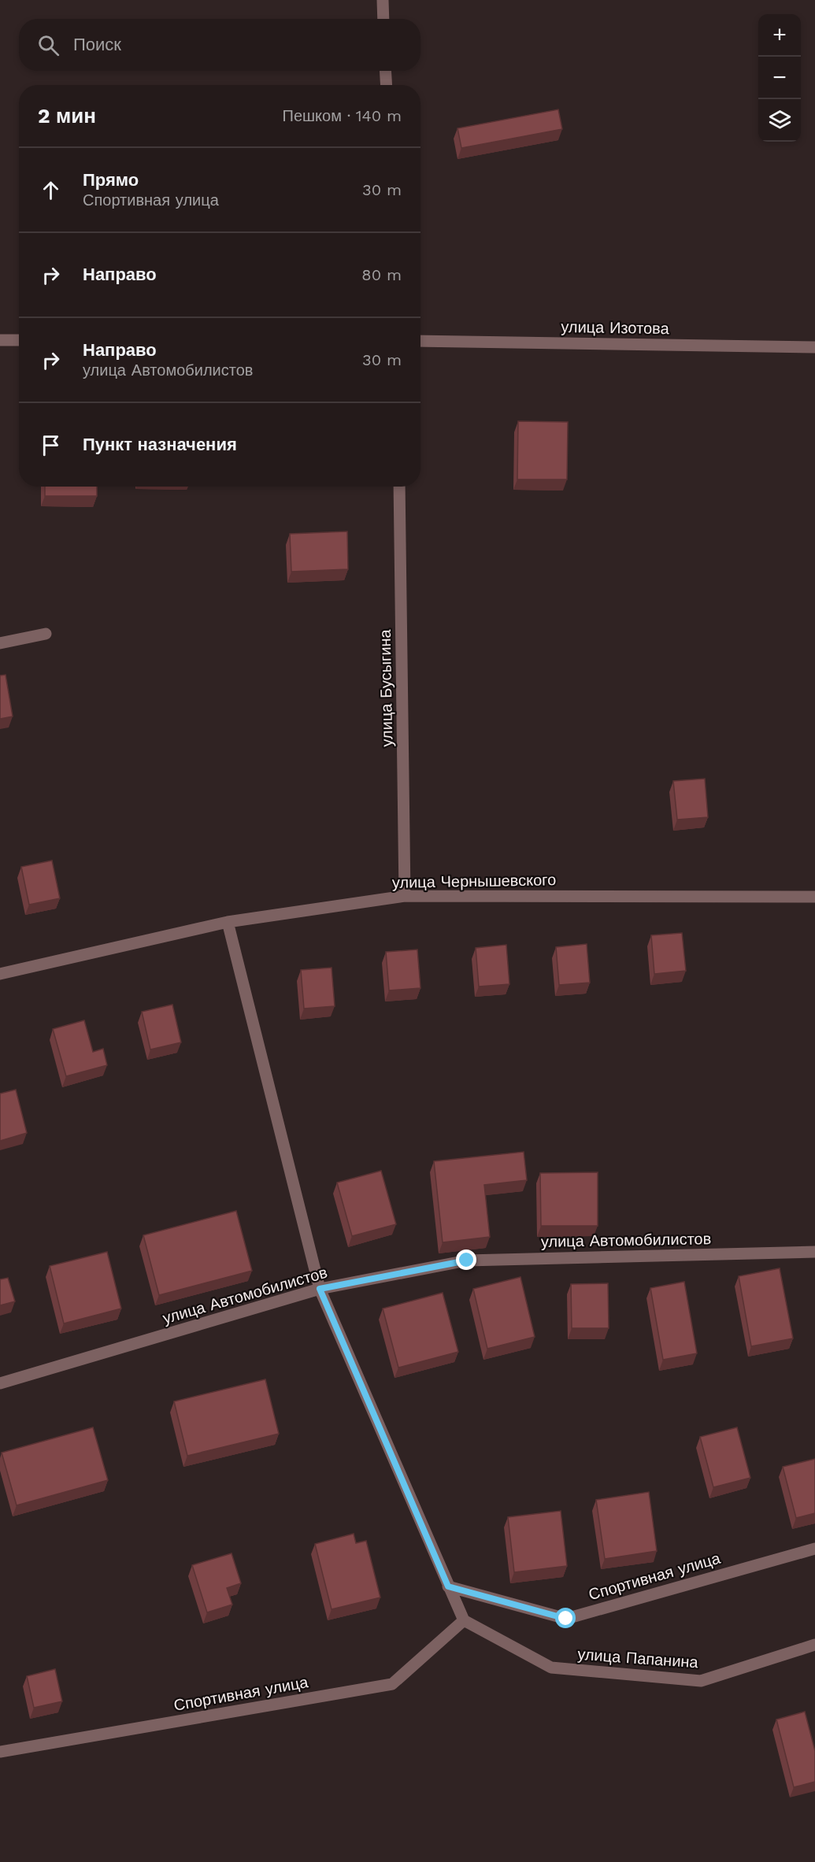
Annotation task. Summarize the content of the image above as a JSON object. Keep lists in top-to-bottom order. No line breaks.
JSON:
{"streets":{"street":["улица Изотова","улица Бусыгина","улица Чернышевского","улица Автомобилистов","Спортивная улица","улица Папанина"]},"crossings":[["улица Бусыгина","улица Чернышевского"],["Спортивная улица","улица Папанина"]],"page":{"map_buttons":["+","−"],"search":"Поиск","heading":["2 мин","Пешком · 140 m"],"list":[["Прямо","Спортивная улица","30 m"],["Направо","80 m"],["Направо","улица Автомобилистов","30 m"],"Пункт назначения"]}}
